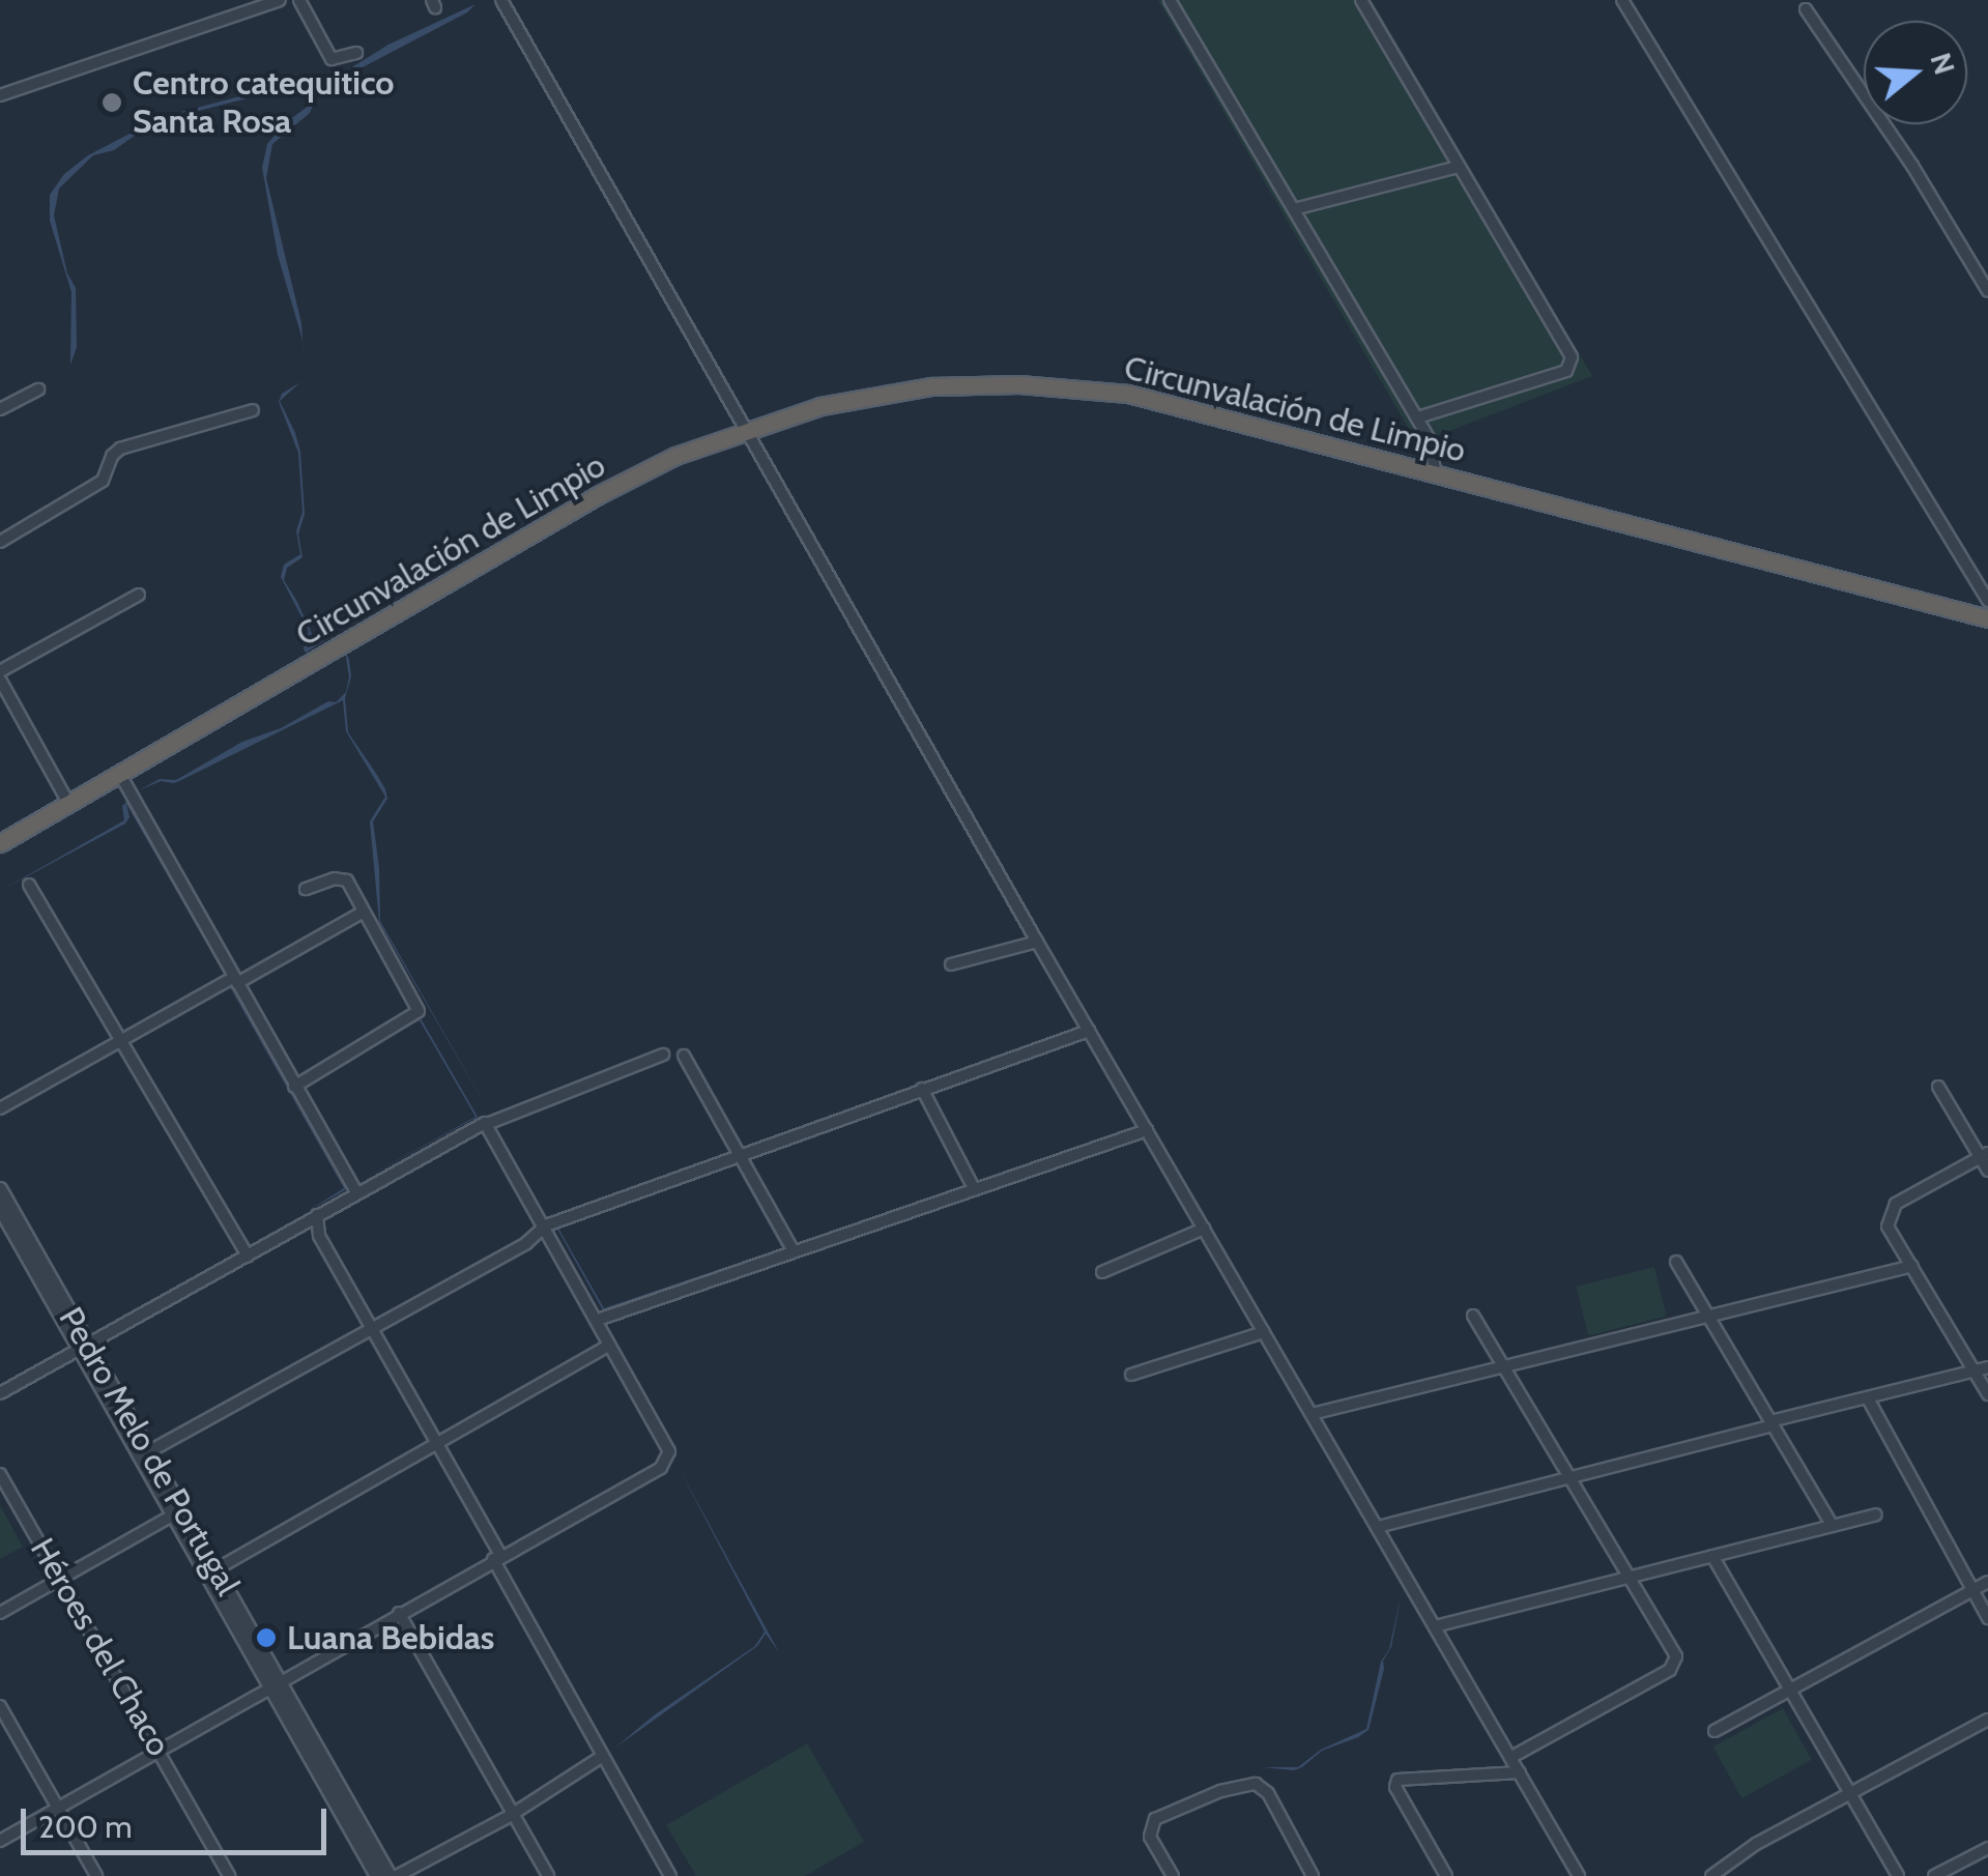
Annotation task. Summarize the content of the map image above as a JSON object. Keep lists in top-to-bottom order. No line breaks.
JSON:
{"streets":{"highway":["Circunvalación de Limpio"],"street":["Pedro Melo de Portugal","Héroes del Chaco"]},"places":["Centro catequitico Santa Rosa","Luana Bebidas"],"scale_bar":"200 m","north":"right"}
